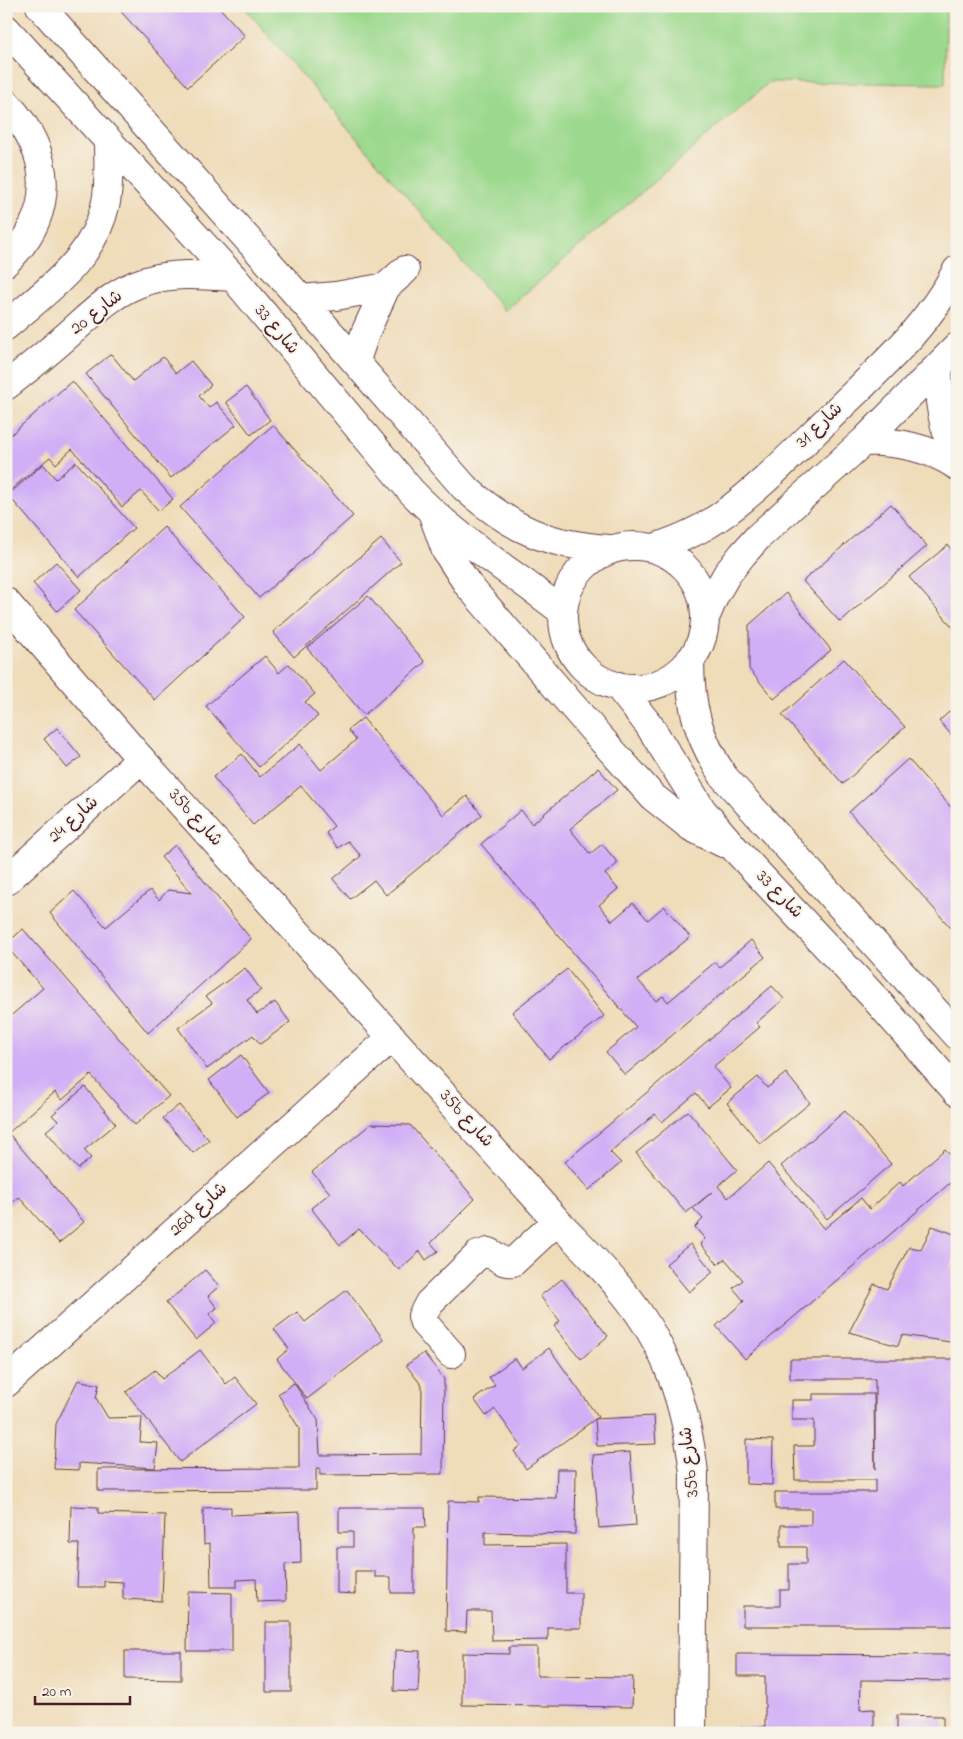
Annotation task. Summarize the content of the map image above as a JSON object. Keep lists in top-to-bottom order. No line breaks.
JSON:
{"streets":{"street":["شارع 20","شارع 33","شارع 31","35b شارع","شارع 24","26d شارع"]},"crossings":[["شارع 20","شارع 33"],["شارع 33","شارع 31"],["35b شارع","شارع 24"],["35b شارع","26d شارع"]],"scale_bar":"20 m"}
